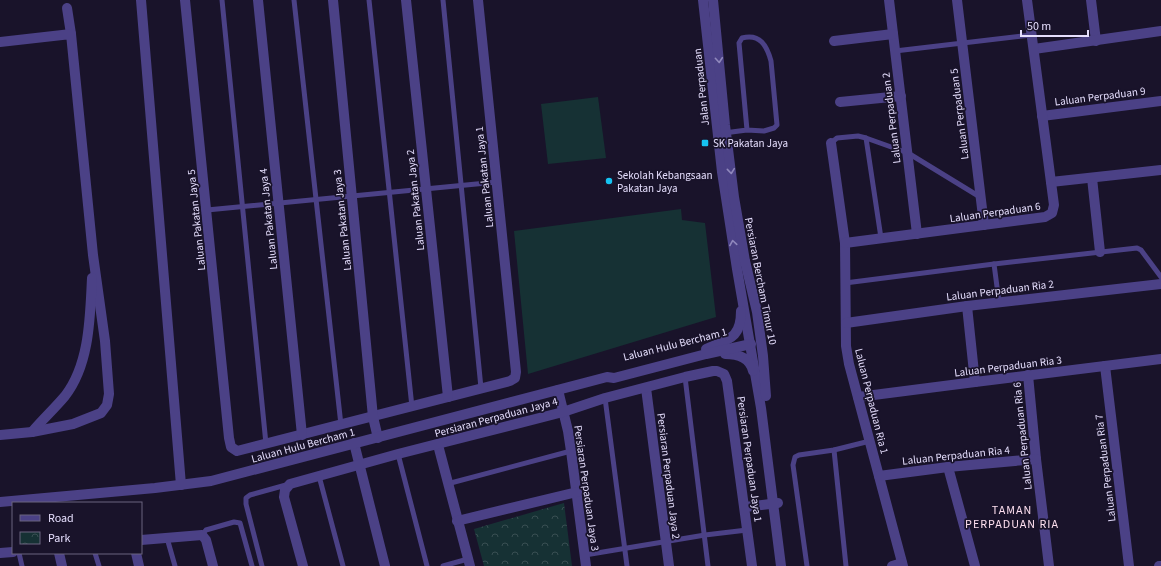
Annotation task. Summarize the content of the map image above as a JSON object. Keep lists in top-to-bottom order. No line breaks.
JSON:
{"streets":{"street":["Jalan Perpaduan","Laluan Perpaduan 9","Laluan Perpaduan 5","Laluan Perpaduan 2","Laluan Pakatan Jaya 1","Laluan Pakatan Jaya 2","Laluan Perpaduan 6","Laluan Pakatan Jaya 4","Laluan Pakatan Jaya 5","Laluan Pakatan Jaya 3","Persiaran Bercham Timur 10","Laluan Perpaduan Ria 2","Laluan Hulu Bercham 1","Laluan Perpaduan Ria 3","Laluan Perpaduan Ria 1","Persiaran Perpaduan Jaya 4","Laluan Perpaduan Ria 6","Laluan Perpaduan Ria 4","Persiaran Perpaduan Jaya 1","Laluan Perpaduan Ria 7","Persiaran Perpaduan Jaya 2","Persiaran Perpaduan Jaya 3"]},"crossings":[["Jalan Perpaduan","Persiaran Bercham Timur 10"],["Jalan Perpaduan","Laluan Hulu Bercham 1"],["Laluan Perpaduan 9","Laluan Perpaduan 6"],["Laluan Perpaduan 5","Laluan Perpaduan 6"],["Laluan Perpaduan 2","Laluan Perpaduan 6"],["Laluan Perpaduan 6","Laluan Perpaduan Ria 1"],["Laluan Pakatan Jaya 3","Laluan Hulu Bercham 1"],["Persiaran Bercham Timur 10","Laluan Hulu Bercham 1"],["Laluan Perpaduan Ria 2","Laluan Perpaduan Ria 1"],["Laluan Hulu Bercham 1","Persiaran Perpaduan Jaya 3"],["Laluan Perpaduan Ria 3","Laluan Perpaduan Ria 1"],["Laluan Perpaduan Ria 3","Laluan Perpaduan Ria 6"],["Laluan Perpaduan Ria 3","Laluan Perpaduan Ria 7"],["Laluan Perpaduan Ria 1","Laluan Perpaduan Ria 4"],["Persiaran Perpaduan Jaya 4","Persiaran Perpaduan Jaya 1"],["Persiaran Perpaduan Jaya 4","Persiaran Perpaduan Jaya 2"],["Persiaran Perpaduan Jaya 4","Persiaran Perpaduan Jaya 3"],["Laluan Perpaduan Ria 6","Laluan Perpaduan Ria 4"]],"one_way":["Jalan Perpaduan"],"districts":["TAMAN PERPADUAN RIA"],"places":{"transit":["SK Pakatan Jaya"],"other":["Sekolah Kebangsaan Pakatan Jaya"]},"legend":["Road","Park"],"scale_bar":"50 m"}
